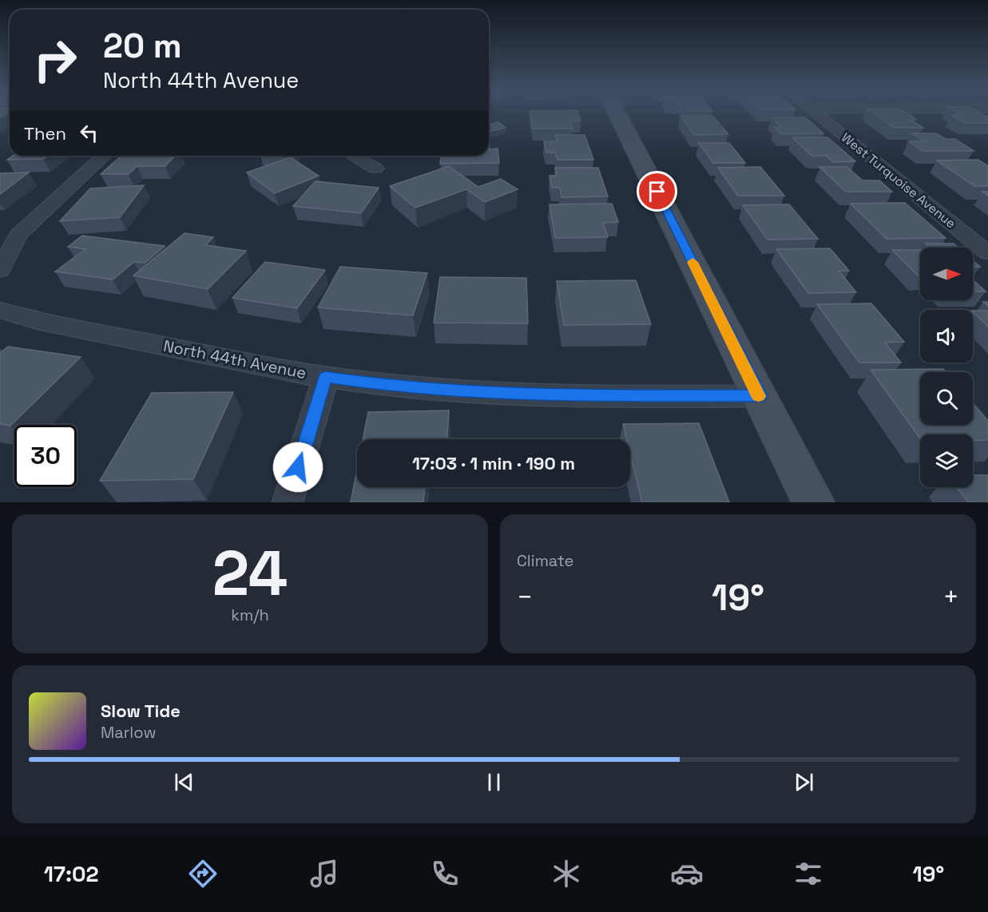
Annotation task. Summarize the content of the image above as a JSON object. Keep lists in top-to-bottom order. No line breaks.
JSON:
{"streets":{"street":["West Turquoise Avenue","North 44th Avenue"]},"north":"right","page":{"turn":["20 m","North 44th Avenue"],"then":"Then","limit":"30","trip":"17:03 · 1 min · 190 m","tile":[["24","km/h"],"Climate"],"heat":["−","19°","+"],"song":["Slow Tide","Marlow"],"tabs":["17:02","19°"]}}
